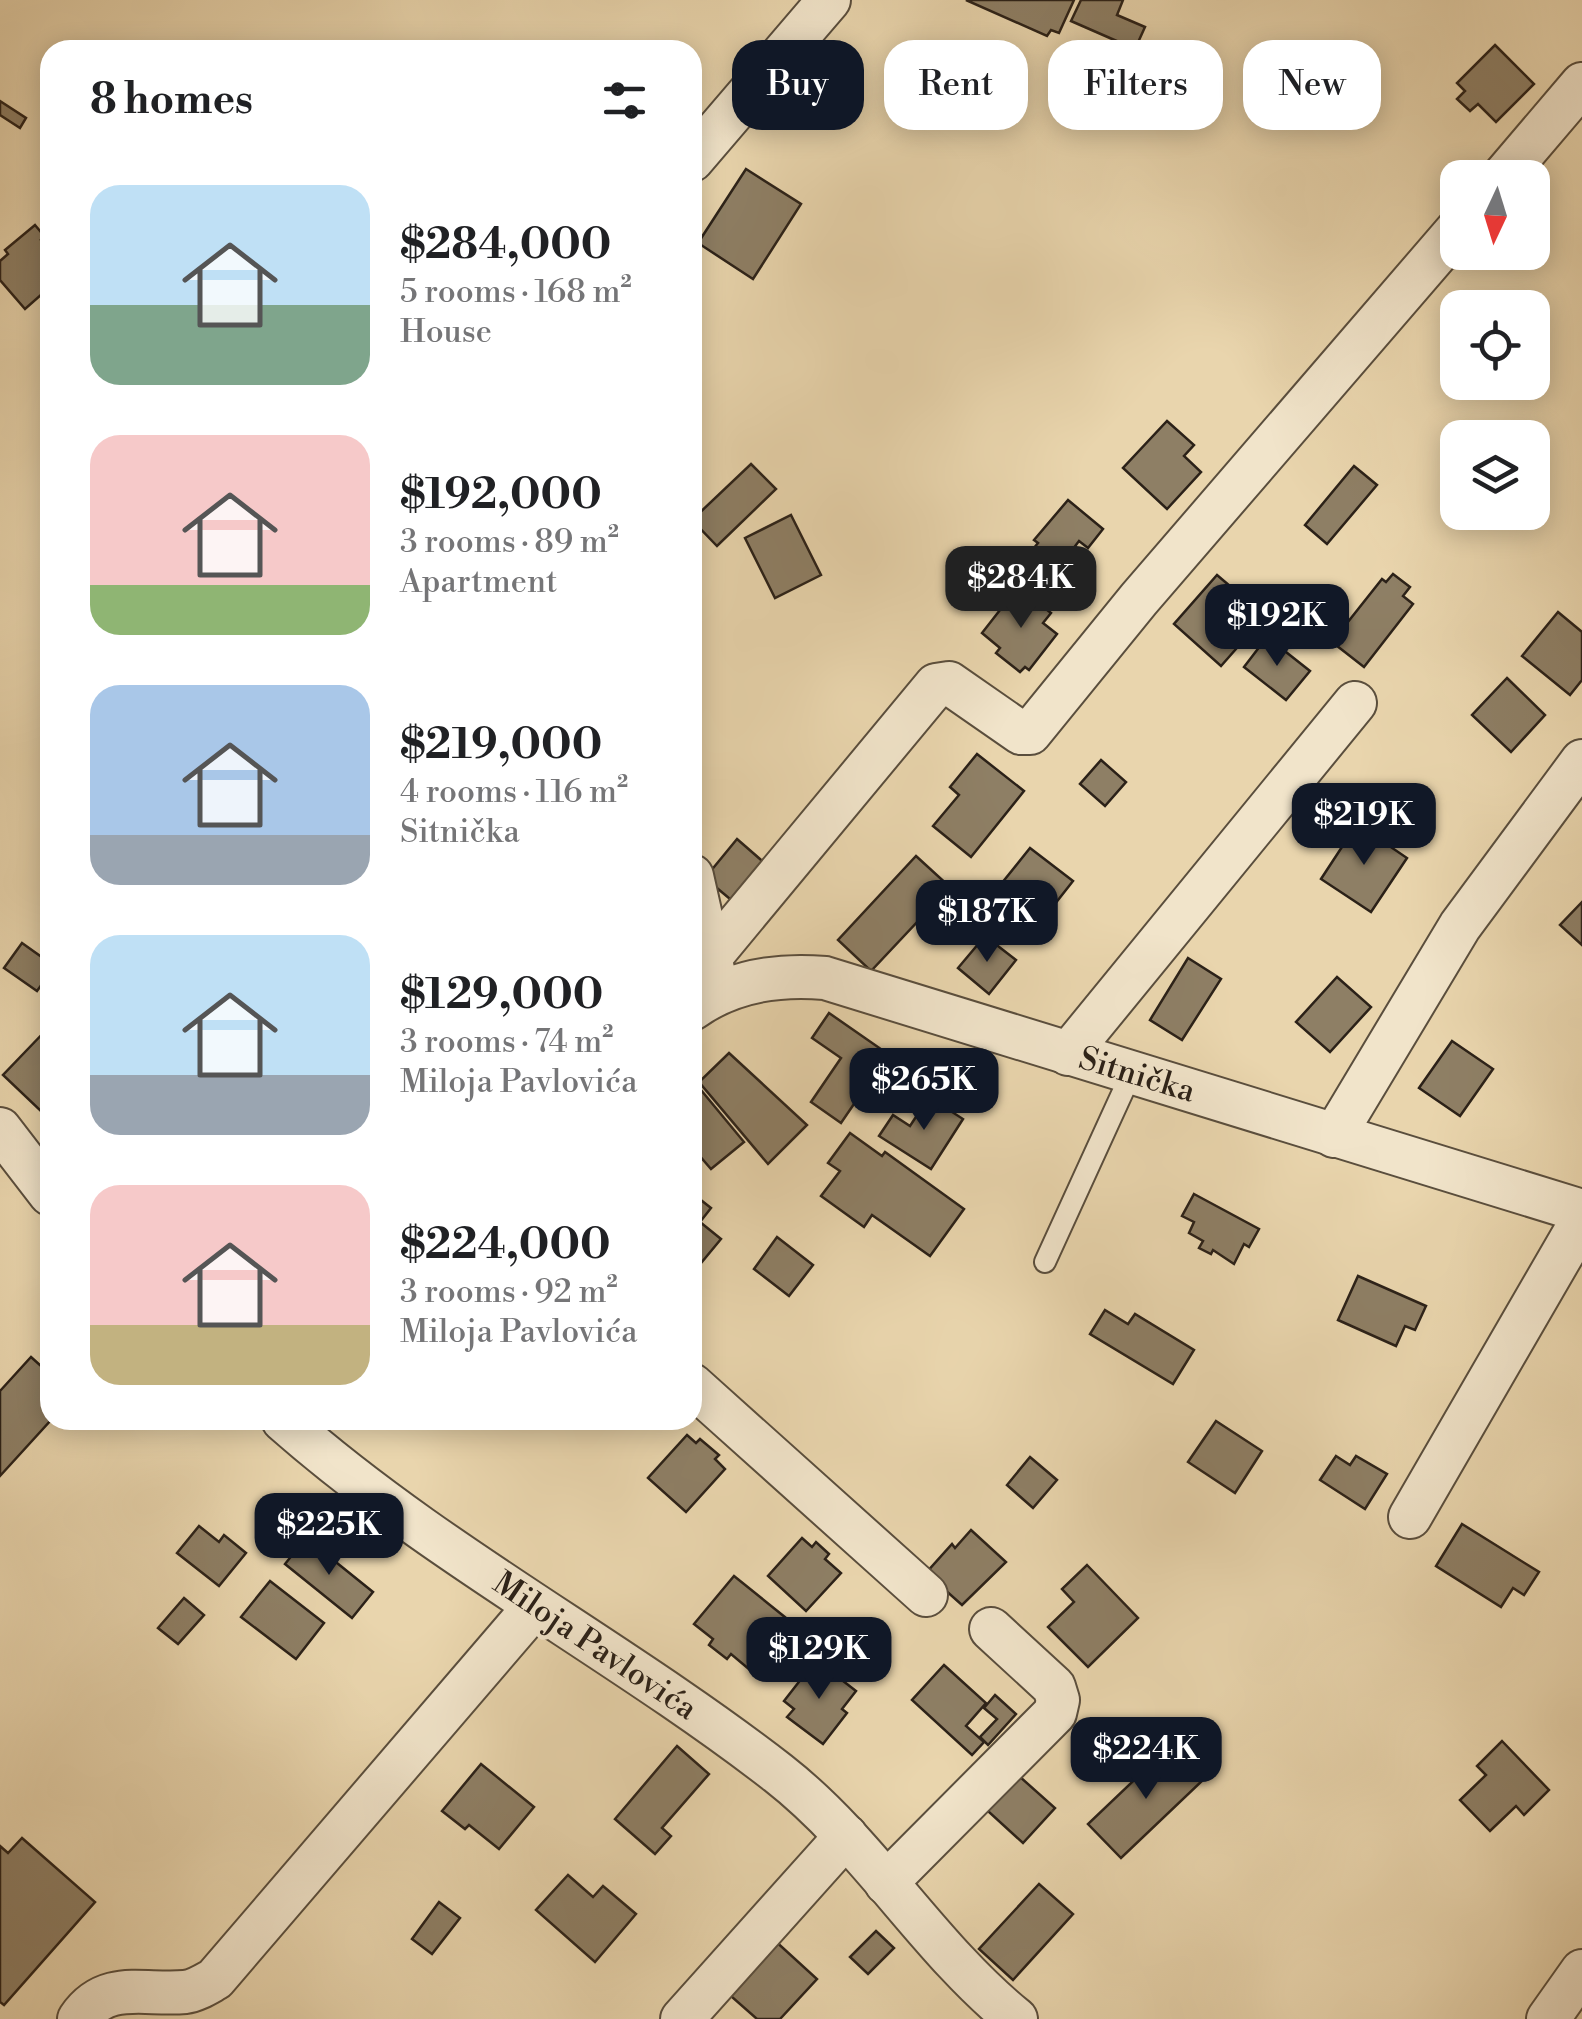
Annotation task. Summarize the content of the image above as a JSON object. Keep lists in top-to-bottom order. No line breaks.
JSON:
{"streets":{"street":["Sitnička","Miloja Pavlovića"]},"north":"bottom","page":{"chip":["Buy","Rent","Filters","New"],"heading":"8 homes","list":[{"name":"$284,000","note":"5 rooms · 168 m² · House"},{"name":"$192,000","note":"3 rooms · 89 m² · Apartment"},{"name":"$219,000","note":"4 rooms · 116 m² · Sitnička"},{"name":"$129,000","note":"3 rooms · 74 m² · Miloja Pavlovića"},{"name":"$224,000","note":"3 rooms · 92 m² · Miloja Pavlovića"}],"price":["$284K","$192K","$219K","$187K","$265K","$225K","$129K","$224K"]}}
